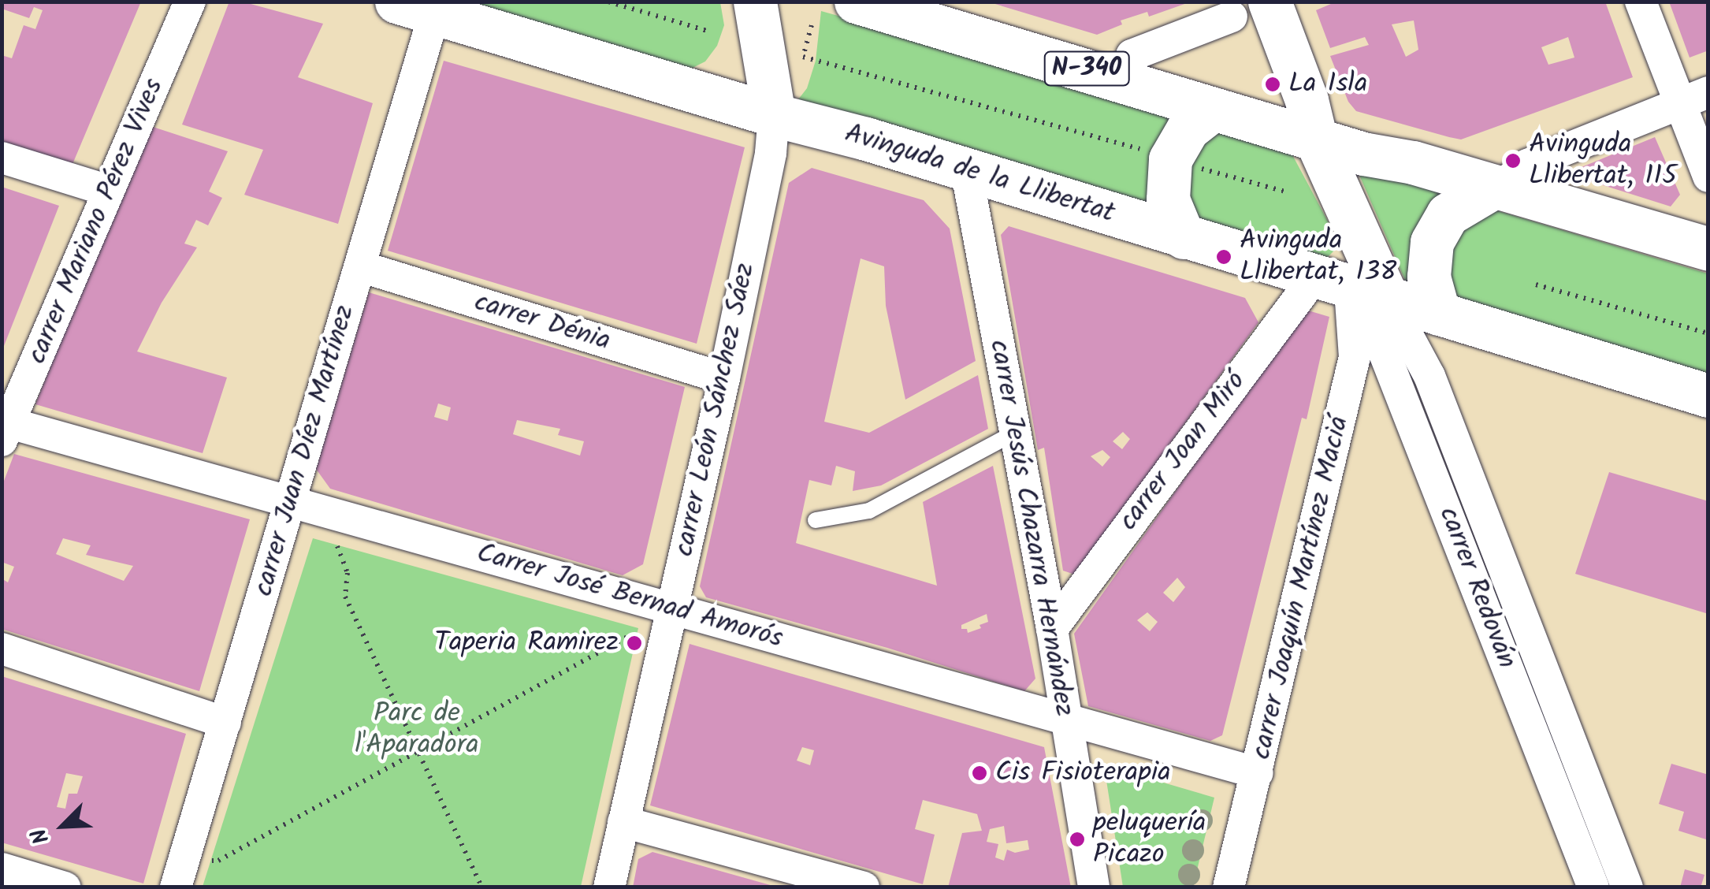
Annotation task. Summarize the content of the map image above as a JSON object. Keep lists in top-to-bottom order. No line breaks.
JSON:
{"streets":{"main road":["N-340","Avinguda de la Llibertat"],"street":["carrer Mariano Pérez Vives","carrer Dénia","carrer León Sánchez Sáez","carrer Juan Díez Martínez","carrer Joan Miró","carrer Jesús Chazarra Hernández","carrer Joaquín Martínez Maciá","carrer Redován","Carrer José Bernad Amorós"]},"crossings":[["Avinguda de la Llibertat","carrer León Sánchez Sáez"],["Avinguda de la Llibertat","carrer Juan Díez Martínez"],["Avinguda de la Llibertat","carrer Joan Miró"],["Avinguda de la Llibertat","carrer Jesús Chazarra Hernández"],["Avinguda de la Llibertat","carrer Joaquín Martínez Maciá"],["Avinguda de la Llibertat","carrer Redován"],["carrer Mariano Pérez Vives","Carrer José Bernad Amorós"],["carrer Dénia","carrer León Sánchez Sáez"],["carrer Dénia","carrer Juan Díez Martínez"],["carrer León Sánchez Sáez","Carrer José Bernad Amorós"],["carrer Juan Díez Martínez","Carrer José Bernad Amorós"],["carrer Joan Miró","carrer Jesús Chazarra Hernández"],["carrer Joan Miró","carrer Joaquín Martínez Maciá"],["carrer Joan Miró","carrer Redován"],["carrer Jesús Chazarra Hernández","Carrer José Bernad Amorós"],["carrer Joaquín Martínez Maciá","carrer Redován"],["carrer Joaquín Martínez Maciá","Carrer José Bernad Amorós"]],"parks":["Parc de l'Aparadora"],"places":["La Isla","Avinguda Llibertat, 115","Avinguda Llibertat, 138","Taperia Ramirez","Cis Fisioterapia","peluquería Picazo"],"north":"bottom left"}
